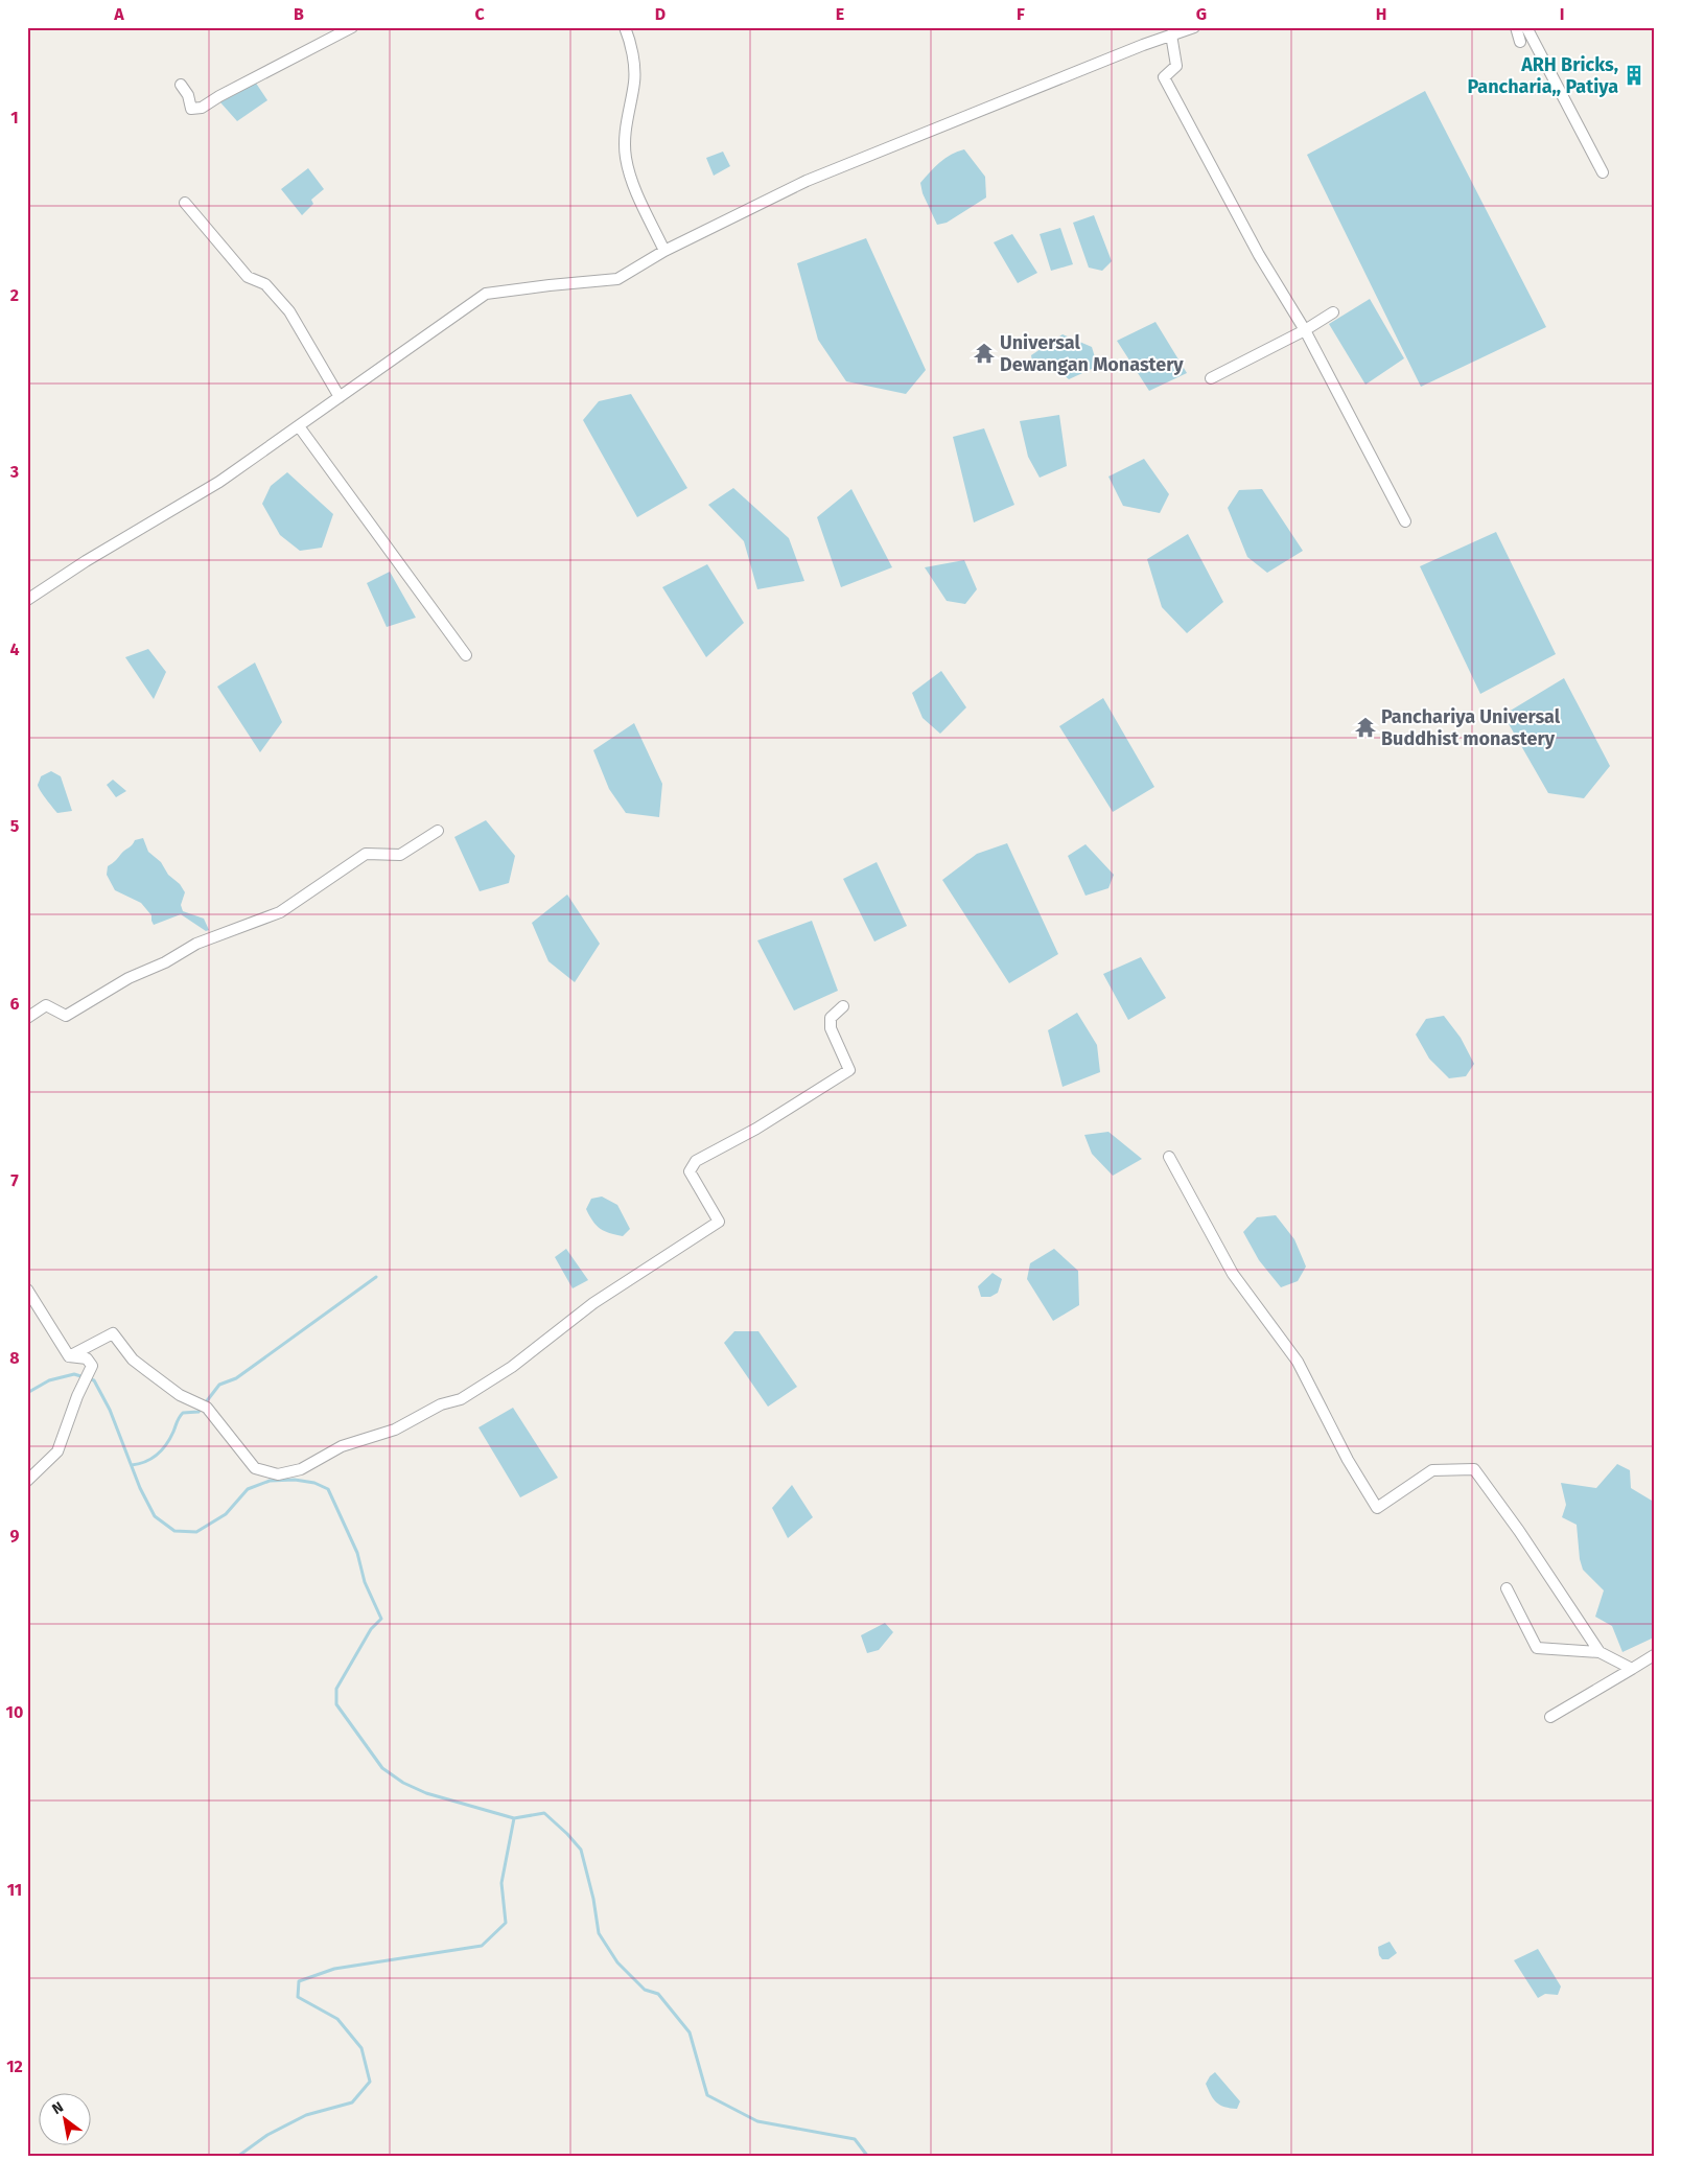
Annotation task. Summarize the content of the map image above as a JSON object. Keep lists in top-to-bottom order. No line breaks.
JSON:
{"places":{"building":["ARH Bricks, Pancharia,, Patiya"],"temple":["Universal Dewangan Monastery","Panchariya Universal Buddhist monastery"]},"north":"top left","grid":{"columns":["A","B","C","D","E","F","G","H","I"],"rows":["1","2","3","4","5","6","7","8","9","10","11","12"]}}
